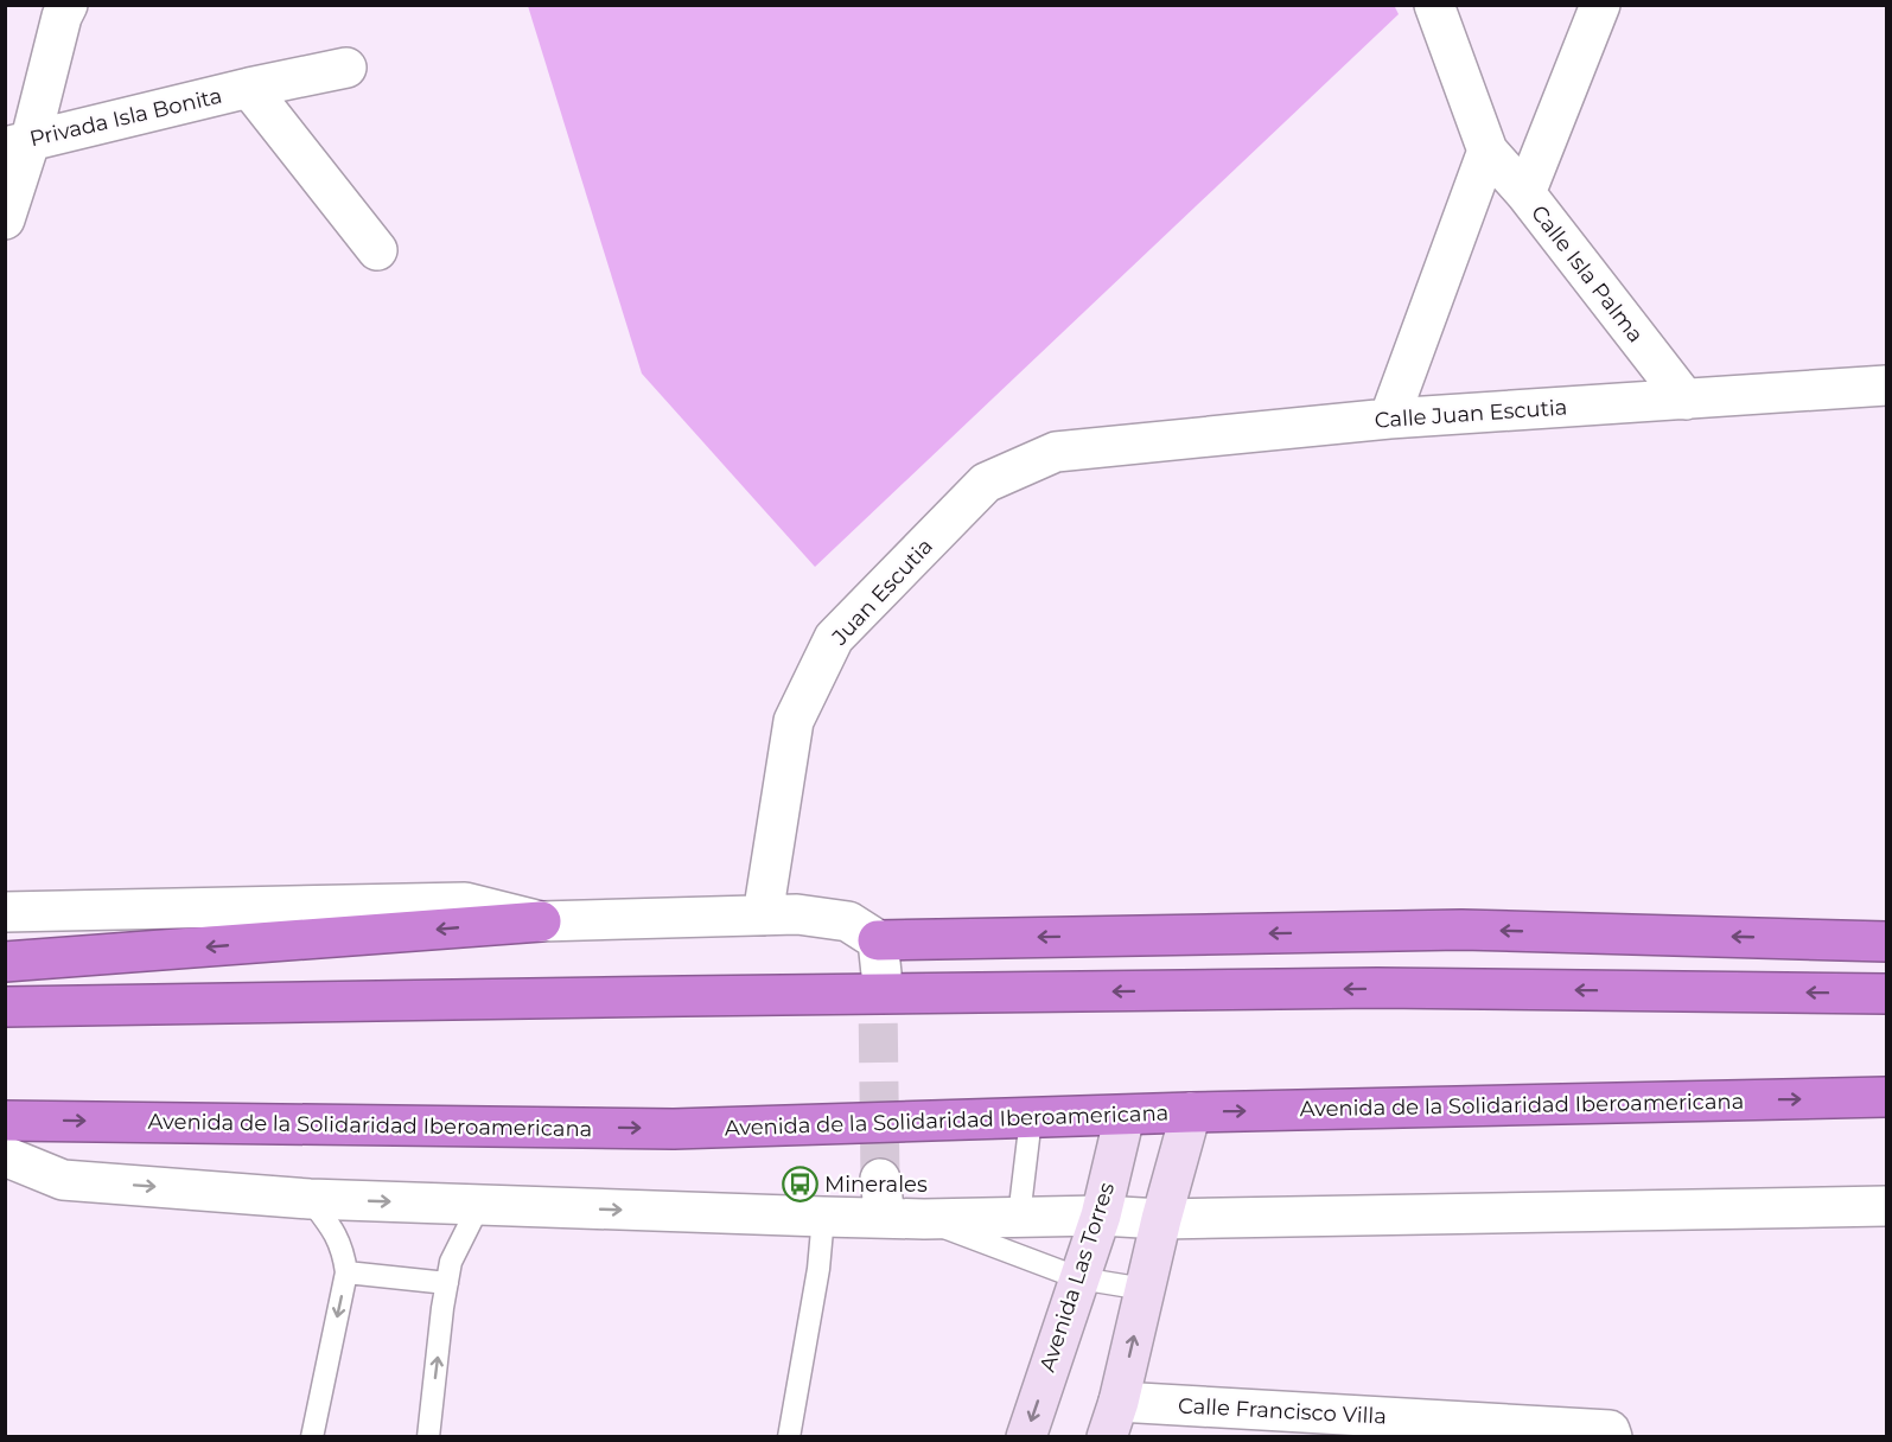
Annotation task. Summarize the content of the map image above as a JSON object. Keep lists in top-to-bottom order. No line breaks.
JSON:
{"streets":{"highway":["Avenida de la Solidaridad Iberoamericana"],"street":["Privada Isla Bonita","Calle Isla Palma","Calle Juan Escutia","Juan Escutia","Avenida Las Torres","Calle Francisco Villa"]},"crossings":[["Calle Isla Palma","Calle Juan Escutia"],["Calle Juan Escutia","Juan Escutia"],["Avenida de la Solidaridad Iberoamericana","Avenida Las Torres"]],"places":{"bus stop":["Minerales"]}}
